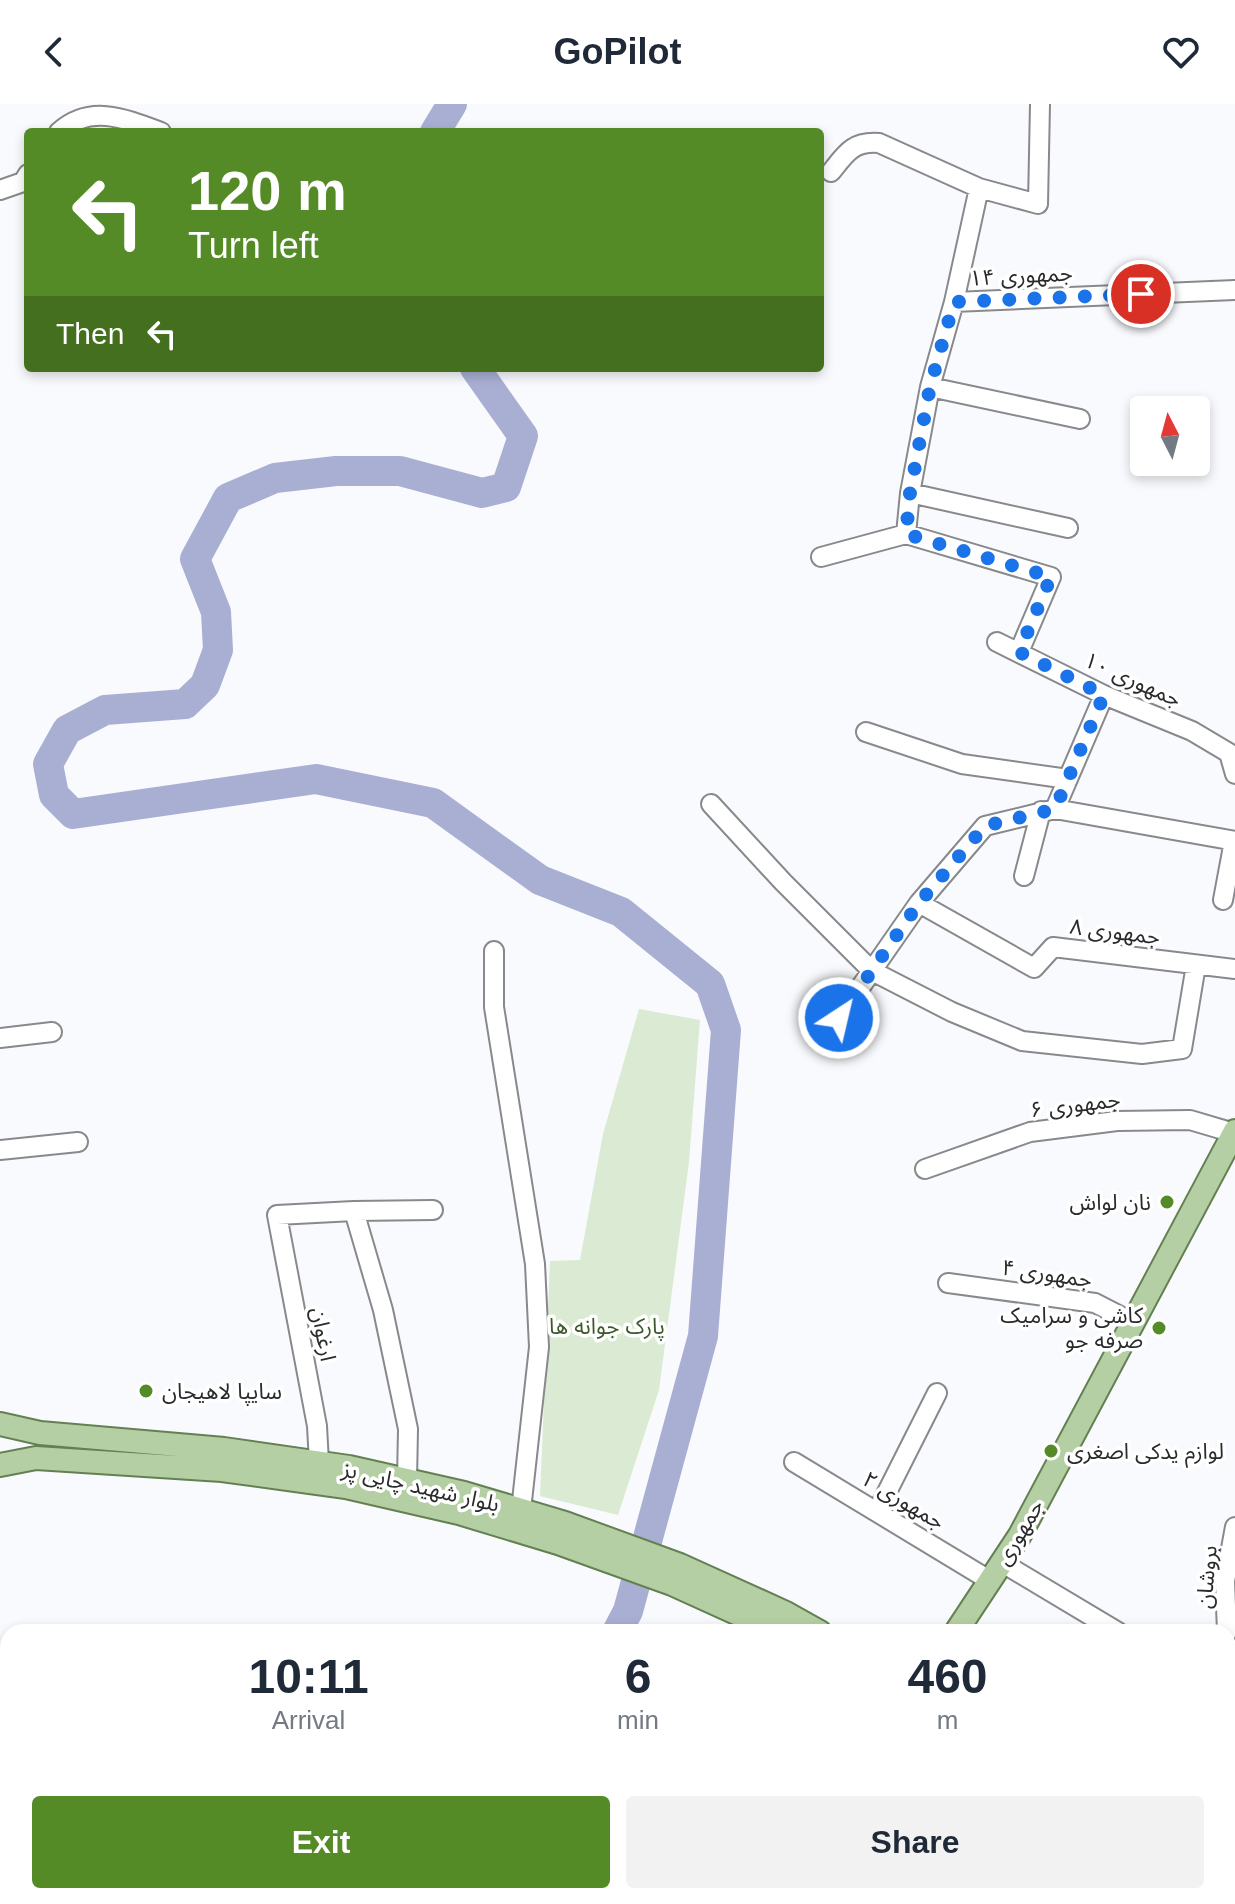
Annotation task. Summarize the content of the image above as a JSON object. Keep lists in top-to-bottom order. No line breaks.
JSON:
{"streets":{"main road":["بلوار شهید چایی پز","جمهوری"],"lane":["جمهوری ۱۴","جمهوری ۱۰","جمهوری ۸","جمهوری ۶","جمهوری ۴","ارغوان","جمهوری ۲","بروشان"]},"crossings":[["جمهوری ۶","جمهوری"],["جمهوری ۴","جمهوری"],["ارغوان","بلوار شهید چایی پز"],["جمهوری ۲","جمهوری"]],"parks":["پارک جوانه ها"],"places":["نان لواش","کاشی و سرامیک صرفه جو","سایپا لاهیجان","لوازم یدکی اصغری"],"north":"top","page":{"header":"GoPilot","turn":["120 m","Turn left"],"then":"Then","eta":["10:11","Arrival","6","min","460","m"],"buttons":["Exit","Share"]}}
